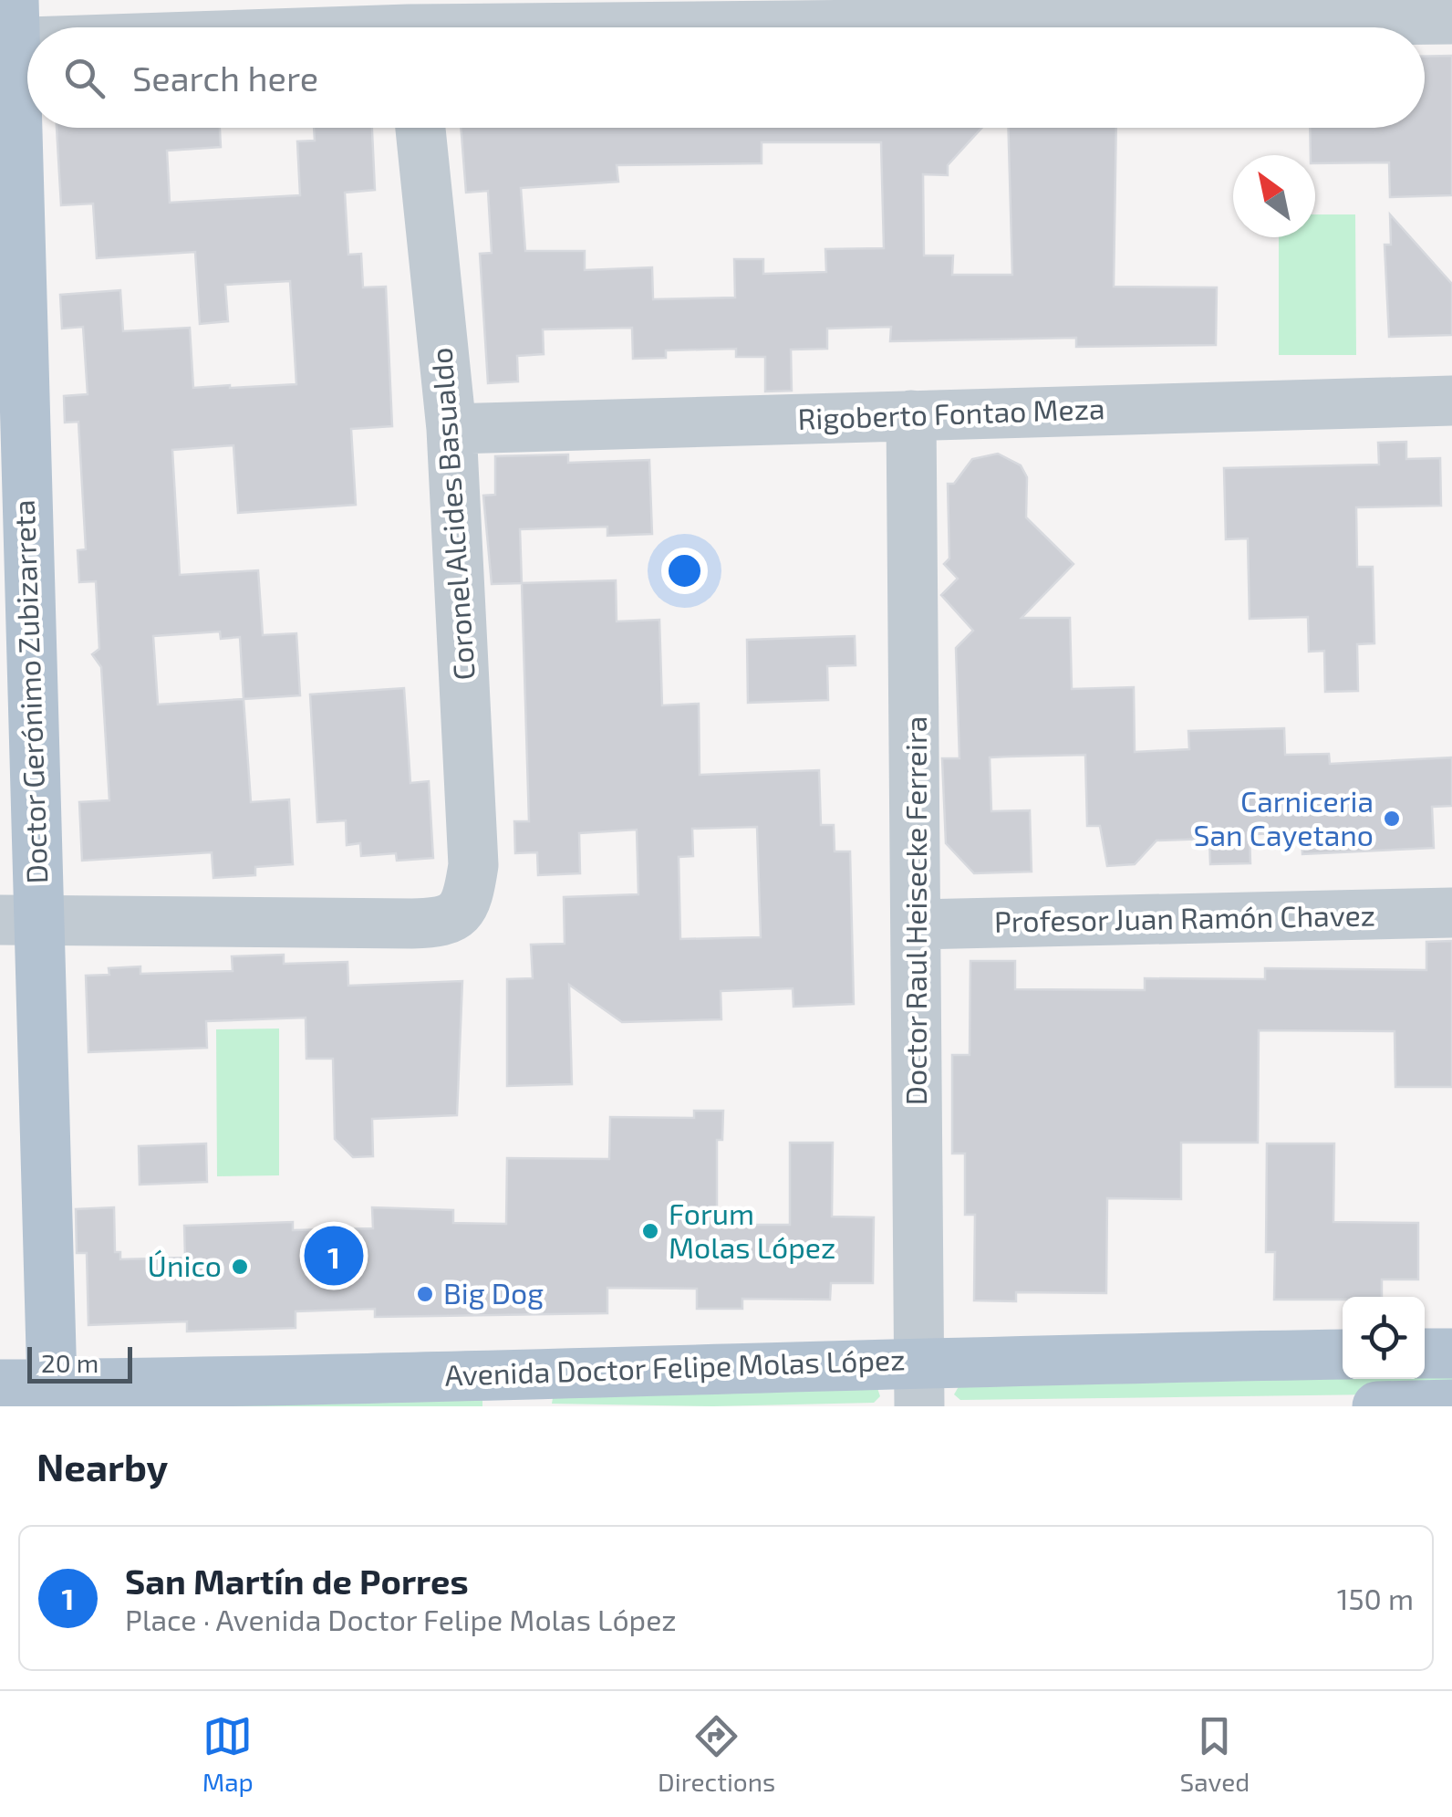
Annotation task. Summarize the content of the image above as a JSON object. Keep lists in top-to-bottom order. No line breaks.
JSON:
{"streets":{"main road":["Doctor Gerónimo Zubizarreta","Avenida Doctor Felipe Molas López"],"street":["Rigoberto Fontao Meza","Coronel Alcides Basualdo","Doctor Raul Heisecke Ferreira","Profesor Juan Ramón Chavez"]},"crossings":[["Rigoberto Fontao Meza","Coronel Alcides Basualdo"],["Rigoberto Fontao Meza","Doctor Raul Heisecke Ferreira"],["Coronel Alcides Basualdo","Doctor Gerónimo Zubizarreta"],["Doctor Gerónimo Zubizarreta","Avenida Doctor Felipe Molas López"],["Doctor Raul Heisecke Ferreira","Profesor Juan Ramón Chavez"],["Doctor Raul Heisecke Ferreira","Avenida Doctor Felipe Molas López"]],"places":["Carniceria San Cayetano","Forum Molas López","Único","Big Dog"],"scale_bar":"20 m","north":"top left","page":{"search":"Search here","pins":"1","scale":"20 m","heading":"Nearby","list":[{"mark":"1","name":"San Martín de Porres","note":"Place · Avenida Doctor Felipe Molas López","value":"150 m"}],"nav":["Map","Directions","Saved"]}}
